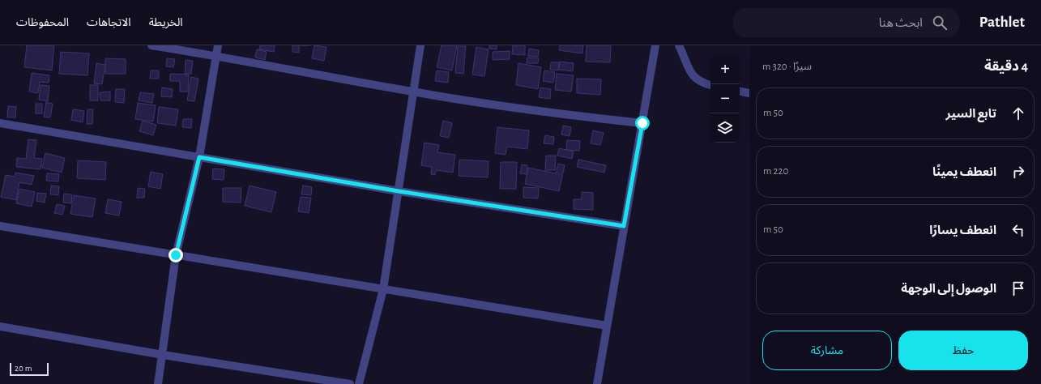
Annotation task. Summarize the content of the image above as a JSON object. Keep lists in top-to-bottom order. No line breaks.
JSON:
{"scale_bar":"20 m","page":{"header":"Pathlet","search":"ابحث هنا","nav":["الخريطة","الاتجاهات","المحفوظات"],"heading":["4 دقيقة","سيرًا · 320 m"],"map_buttons":["+","−"],"list":[["تابع السير","50 m"],["انعطف يمينًا","220 m"],["انعطف يسارًا","50 m"],"الوصول إلى الوجهة"],"buttons":["حفظ","مشاركة"],"scale":"20 m"}}
